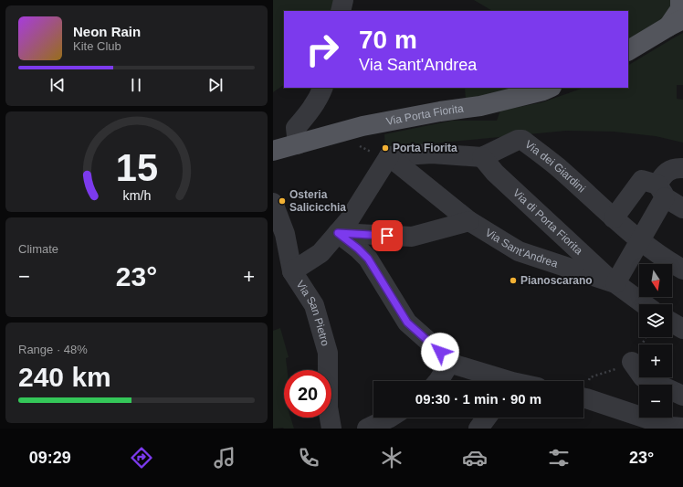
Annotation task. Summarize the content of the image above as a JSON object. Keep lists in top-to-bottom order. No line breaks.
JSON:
{"streets":{"main road":["Via Porta Fiorita"],"street":["Via dei Giardini","Via di Porta Fiorita","Via Sant'Andrea","Via San Pietro"]},"crossings":[["Via dei Giardini","Via di Porta Fiorita"],["Via di Porta Fiorita","Via Sant'Andrea"]],"places":["Porta Fiorita","Osteria Salicicchia","Pianoscarano"],"north":"bottom","page":{"turn":["70 m","Via Sant'Andrea"],"song":["Neon Rain","Kite Club"],"tile":["Climate",["Range · 48%","240 km"]],"heat":["−","23°","+"],"map_buttons":["+","−"],"limit":"20","trip":"09:30 · 1 min · 90 m","tabs":["09:29","23°"],"gauge":["15","km/h"]}}
